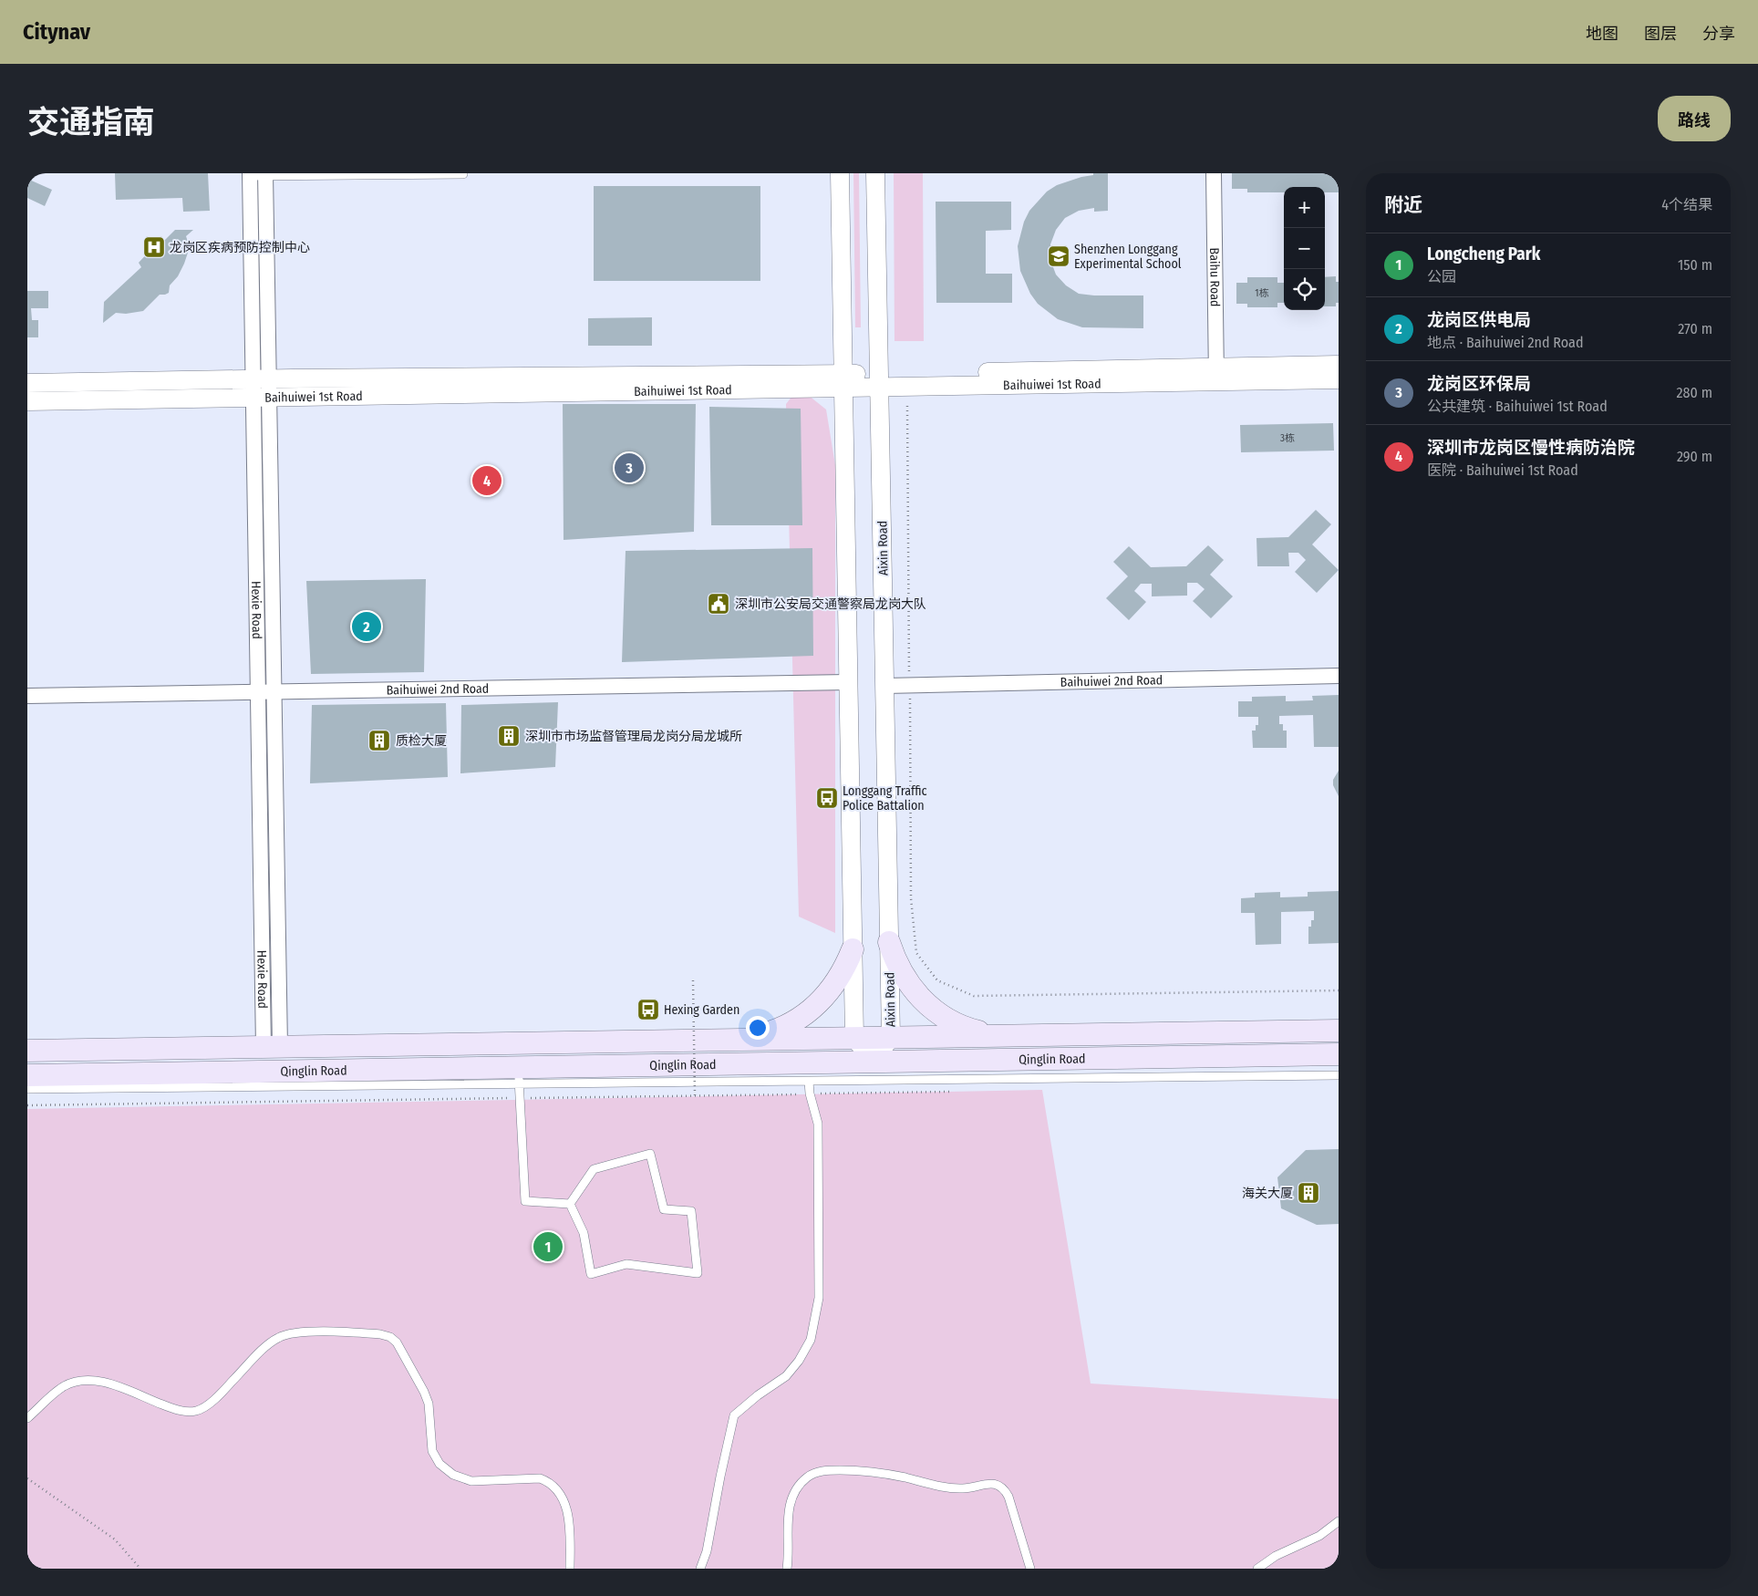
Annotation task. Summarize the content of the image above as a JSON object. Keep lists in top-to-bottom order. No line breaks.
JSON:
{"streets":{"main road":["Qinglin Road"],"street":["Baihu Road","Baihuiwei 1st Road","Aixin Road","Hexie Road","Baihuiwei 2nd Road"]},"crossings":[["Baihu Road","Baihuiwei 1st Road"],["Baihuiwei 1st Road","Aixin Road"],["Baihuiwei 1st Road","Hexie Road"],["Aixin Road","Baihuiwei 2nd Road"],["Aixin Road","Qinglin Road"],["Hexie Road","Baihuiwei 2nd Road"],["Hexie Road","Qinglin Road"]],"places":{"hospital":["龙岗区疾病预防控制中心"],"school or university":["Shenzhen Longgang Experimental School"],"public building":["深圳市公安局交通警察局龙岗大队"],"building":["深圳市市场监督管理局龙岗分局龙城所","质检大厦","海关大厦"],"bus stop":["Longgang Traffic Police Battalion","Hexing Garden"]},"house_numbers":["1栋","3栋"],"page":{"header":"Citynav","nav":["地图","图层","分享"],"title":"交通指南","buttons":"路线","heading":["附近","4个结果"],"map_buttons":["+","−"],"list":[{"mark":"1","name":"Longcheng Park","note":"公园","value":"150 m"},{"mark":"2","name":"龙岗区供电局","note":"地点 · Baihuiwei 2nd Road","value":"270 m"},{"mark":"3","name":"龙岗区环保局","note":"公共建筑 · Baihuiwei 1st Road","value":"280 m"},{"mark":"4","name":"深圳市龙岗区慢性病防治院","note":"医院 · Baihuiwei 1st Road","value":"290 m"}],"pins":["3","4","2","1"]}}
